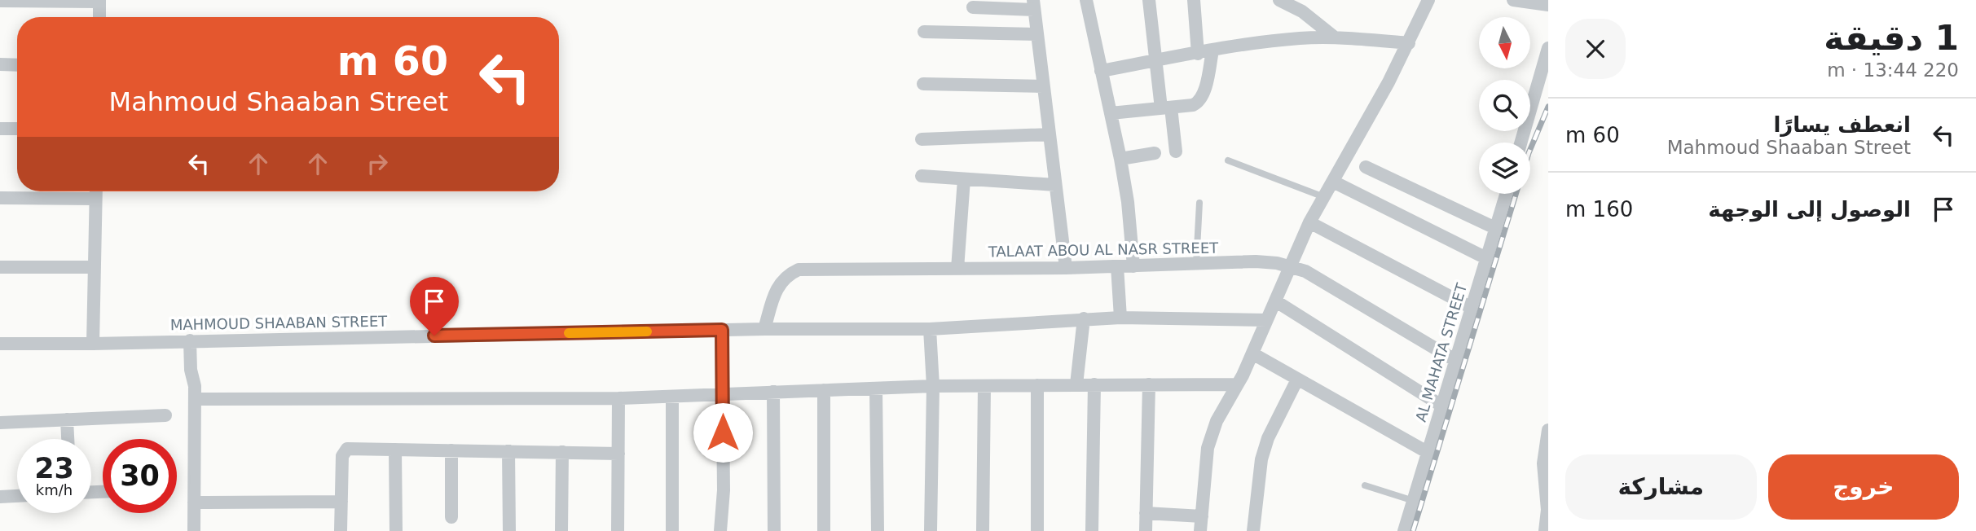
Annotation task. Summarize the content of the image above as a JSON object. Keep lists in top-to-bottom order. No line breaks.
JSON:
{"streets":{"street":["TALAAT ABOU AL NASR STREET","MAHMOUD SHAABAN STREET","AL MAHATA STREET"]},"crossings":[["TALAAT ABOU AL NASR STREET","MAHMOUD SHAABAN STREET"],["TALAAT ABOU AL NASR STREET","AL MAHATA STREET"]],"north":"bottom","page":{"heading":["1 دقيقة","220 m · 13:44"],"turn":["60 m","Mahmoud Shaaban Street"],"list":[{"name":"انعطف يسارًا","note":"Mahmoud Shaaban Street","value":"60 m"},{"name":"الوصول إلى الوجهة","value":"160 m"}],"speed":"23 km/h","limit":"30","buttons":["خروج","مشاركة"]}}
